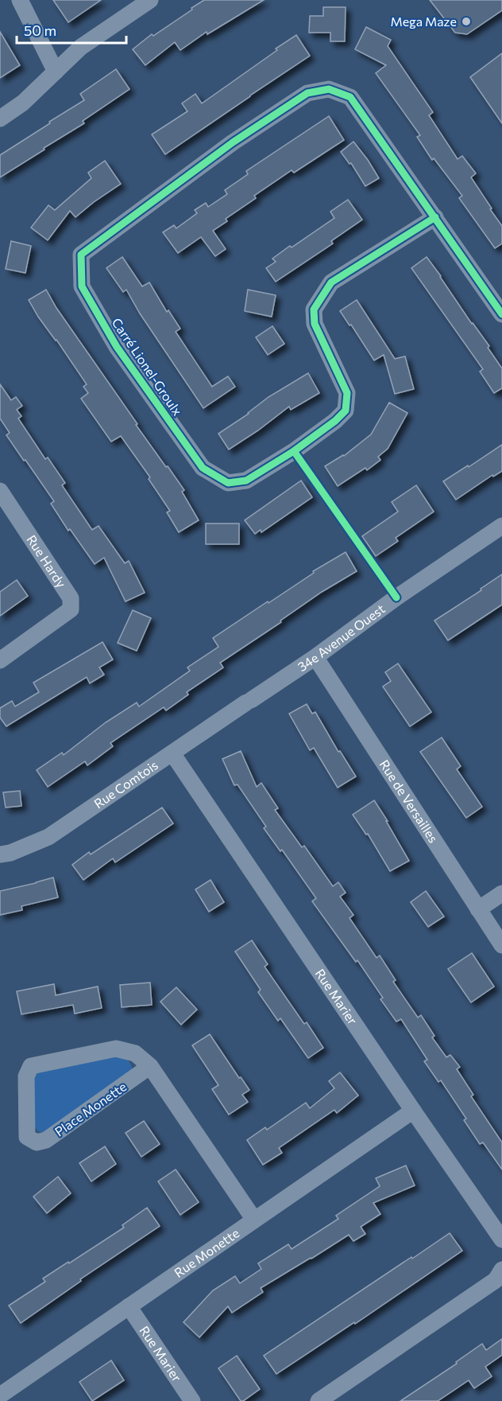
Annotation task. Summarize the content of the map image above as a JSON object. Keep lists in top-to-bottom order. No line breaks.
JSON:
{"streets":{"street":["Carré Lionel-Groulx","Rue Hardy","34e Avenue Ouest","Rue Comtois","Rue de Versailles","Rue Marier","Place Monette","Rue Monette"]},"crossings":[["34e Avenue Ouest","Rue Comtois"],["34e Avenue Ouest","Rue de Versailles"],["Rue Comtois","Rue Marier"],["Rue Marier","Rue Monette"],["Place Monette","Rue Monette"]],"places":["Mega Maze"],"scale_bar":"50 m"}
